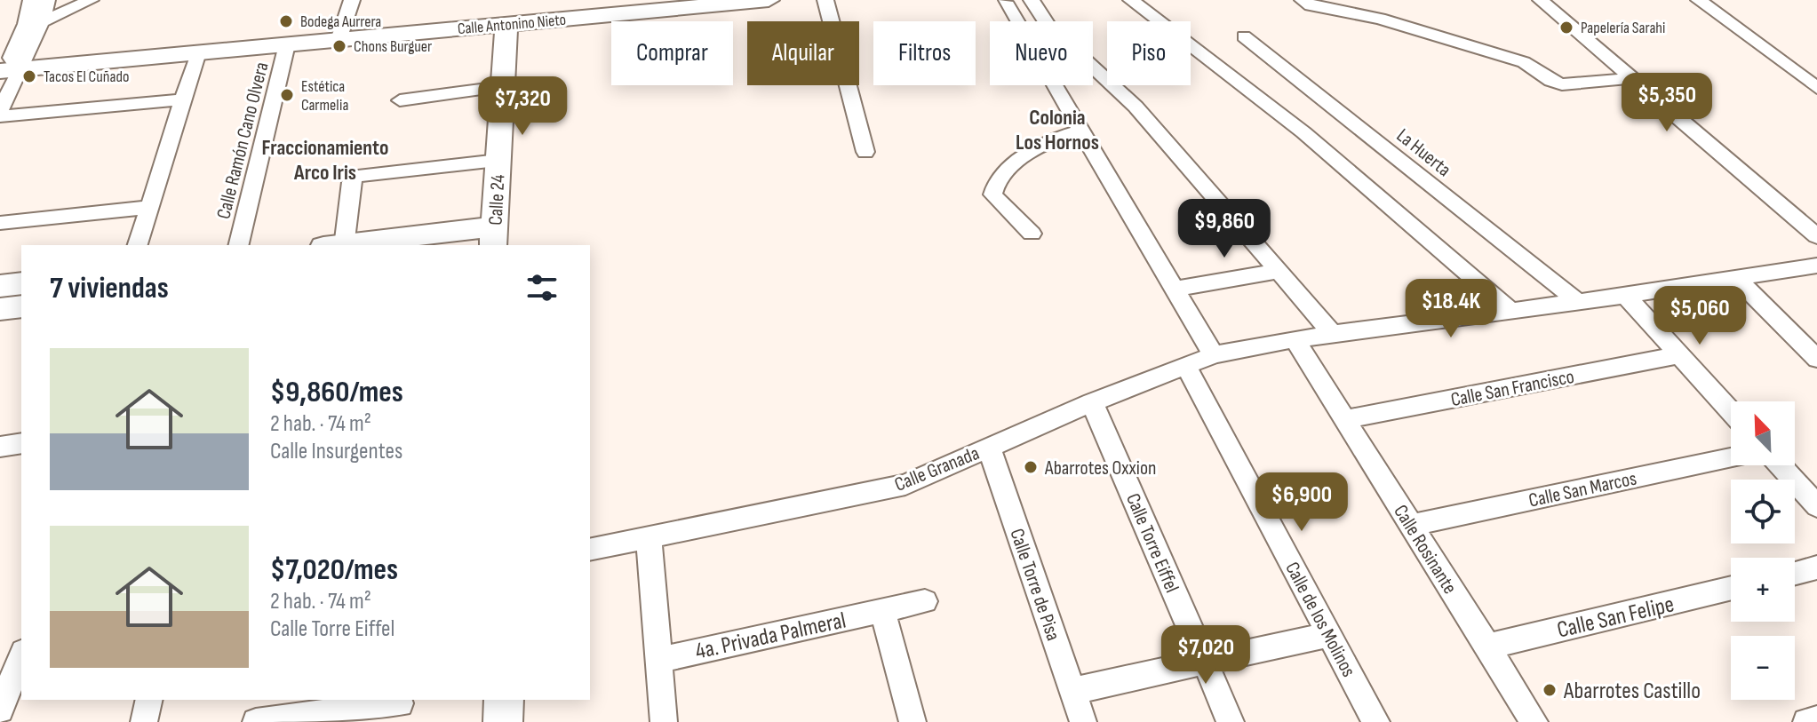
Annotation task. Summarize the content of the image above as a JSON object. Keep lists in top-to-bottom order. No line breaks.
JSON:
{"streets":{"main road":["Calle Antonino Nieto","Calle 24"],"street":["Calle Ramón Cano Olvera","La Huerta","Calle San Francisco","Calle Granada","Calle San Marcos","Calle Torre Eiffel","Calle Rosinante","Calle Torre de Pisa","Calle San Felipe","Calle de los Molinos","4a. Privada Palmeral"]},"crossings":[["Calle Antonino Nieto","Calle Ramón Cano Olvera"],["Calle Antonino Nieto","Calle 24"],["La Huerta","Calle Granada"],["Calle San Francisco","Calle Rosinante"],["Calle Granada","Calle Torre Eiffel"],["Calle Granada","Calle Rosinante"],["Calle Granada","Calle Torre de Pisa"],["Calle Granada","Calle de los Molinos"],["Calle San Marcos","Calle Rosinante"],["Calle Rosinante","Calle San Felipe"]],"districts":["Colonia Los Hornos","Fraccionamiento Arco Iris"],"places":["Bodega Aurrera","Papelería Sarahi","Chons Burguer","Tacos El Cuñado","Estética Carmelia","Abarrotes Oxxion","Abarrotes Castillo"],"north":"top left","page":{"chip":["Comprar","Alquilar","Filtros","Nuevo","Piso"],"price":["$5,350","$7,320","$9,860","$18.4K","$5,060","$6,900","$7,020"],"heading":"7 viviendas","list":[{"name":"$9,860/mes","note":"2 hab. · 74 m² · Calle Insurgentes"},{"name":"$7,020/mes","note":"2 hab. · 74 m² · Calle Torre Eiffel"}],"map_buttons":["+","−"]}}
